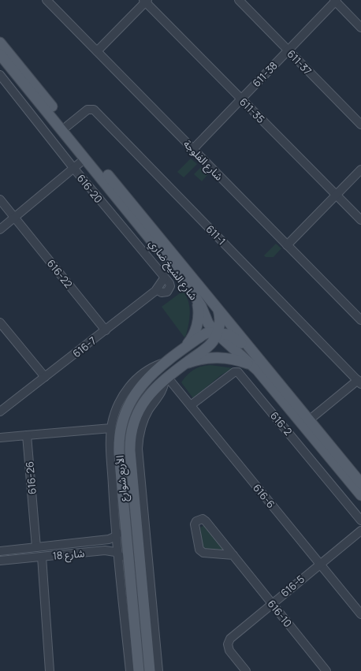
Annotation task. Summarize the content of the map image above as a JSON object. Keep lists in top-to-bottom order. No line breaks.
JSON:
{"streets":{"main road":["شارع الشيخ ضاري","الأربع شوارع"],"street":["611-37","611-38","611-35","شارع الفلوجة","616-20","611-1","616-22","616-7","616-2","616-26","616-6","شارع 18","616-5","616-10"]},"crossings":[["611-37","611-38"],["611-38","611-35"],["611-38","شارع الفلوجة"],["616-20","616-7"],["611-1","شارع الشيخ ضاري"],["شارع الشيخ ضاري","الأربع شوارع"],["616-22","616-7"],["616-2","616-6"],["616-26","شارع 18"],["الأربع شوارع","616-6"],["616-6","616-5"],["616-5","616-10"]]}
